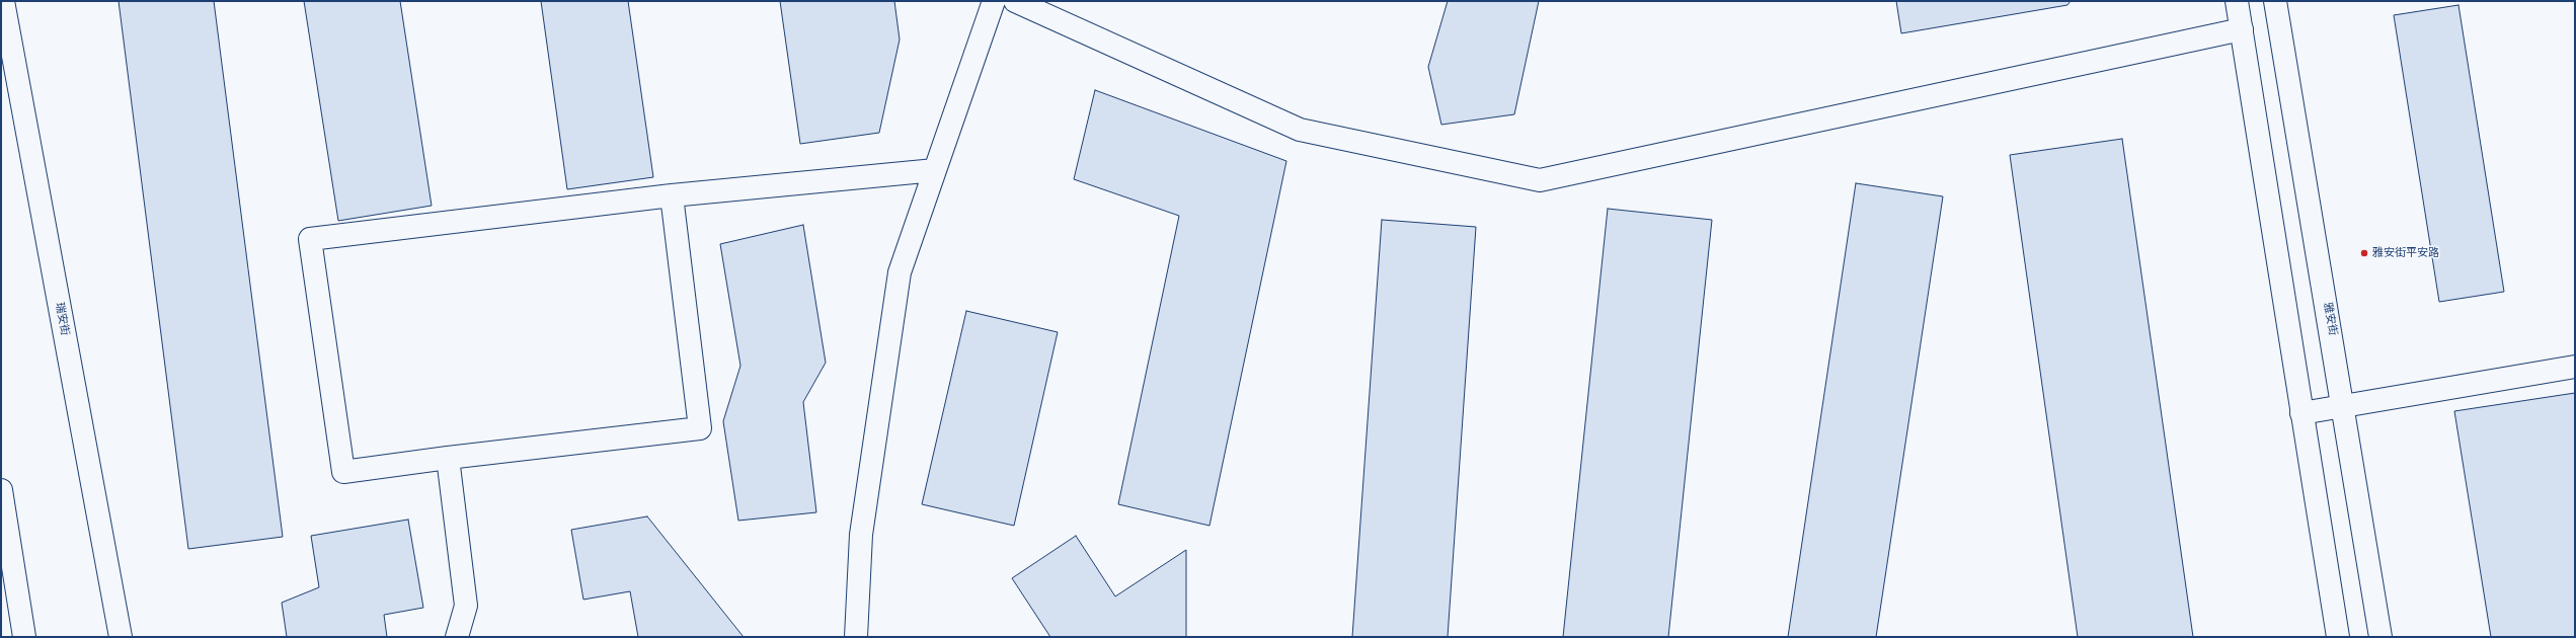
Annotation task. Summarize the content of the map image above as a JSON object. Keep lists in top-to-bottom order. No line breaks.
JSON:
{"streets":{"street":["瑞安街","雅安街"]},"places":["雅安街平安路"]}
